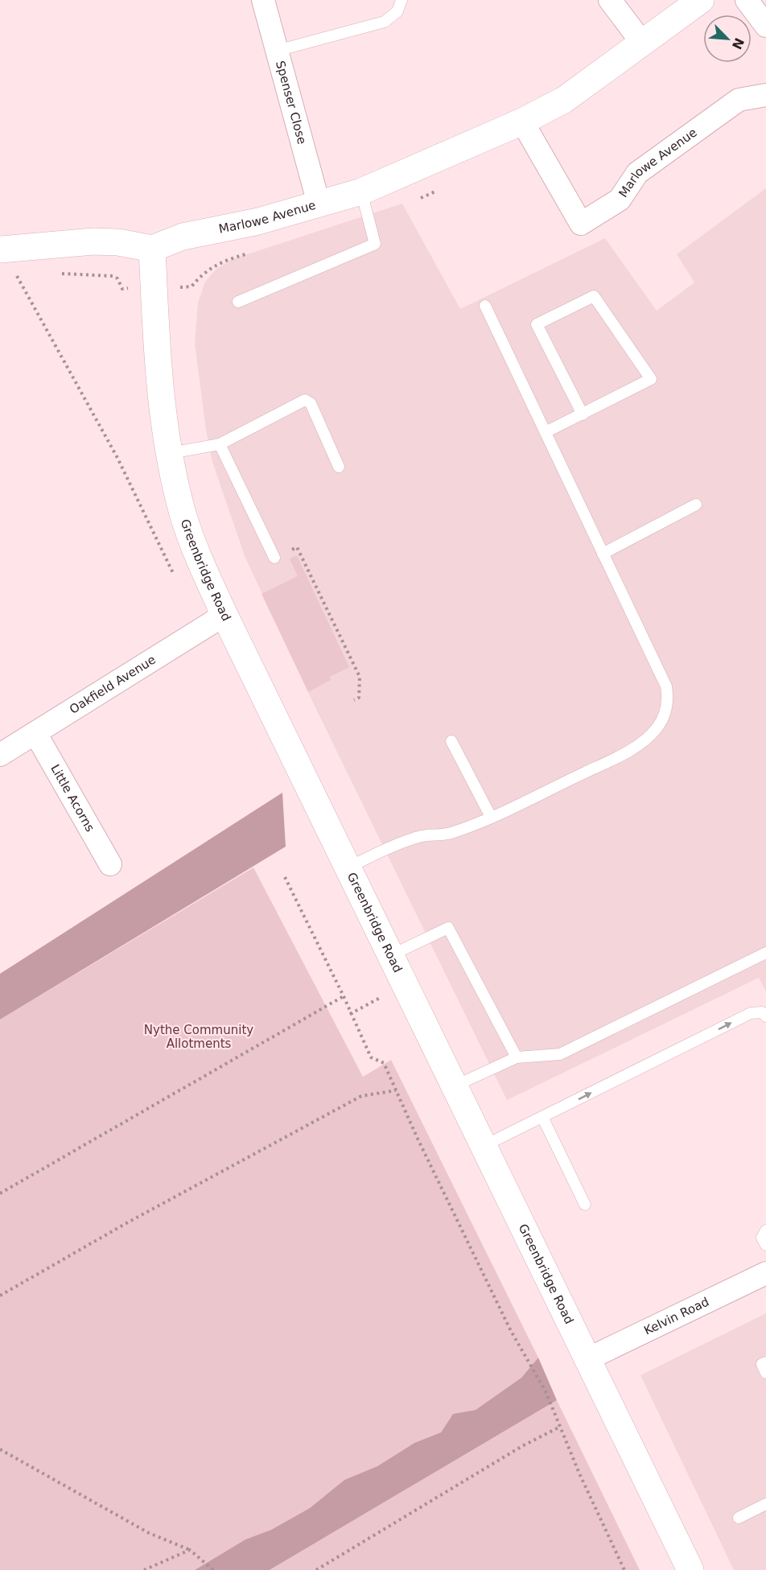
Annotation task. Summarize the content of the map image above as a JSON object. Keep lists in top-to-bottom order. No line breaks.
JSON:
{"streets":{"street":["Spenser Close","Marlowe Avenue","Greenbridge Road","Oakfield Avenue","Little Acorns","Kelvin Road"]},"crossings":[["Spenser Close","Marlowe Avenue"],["Marlowe Avenue","Greenbridge Road"],["Greenbridge Road","Oakfield Avenue"],["Greenbridge Road","Kelvin Road"],["Oakfield Avenue","Little Acorns"]],"parks":["Nythe Community Allotments"],"north":"bottom right"}
